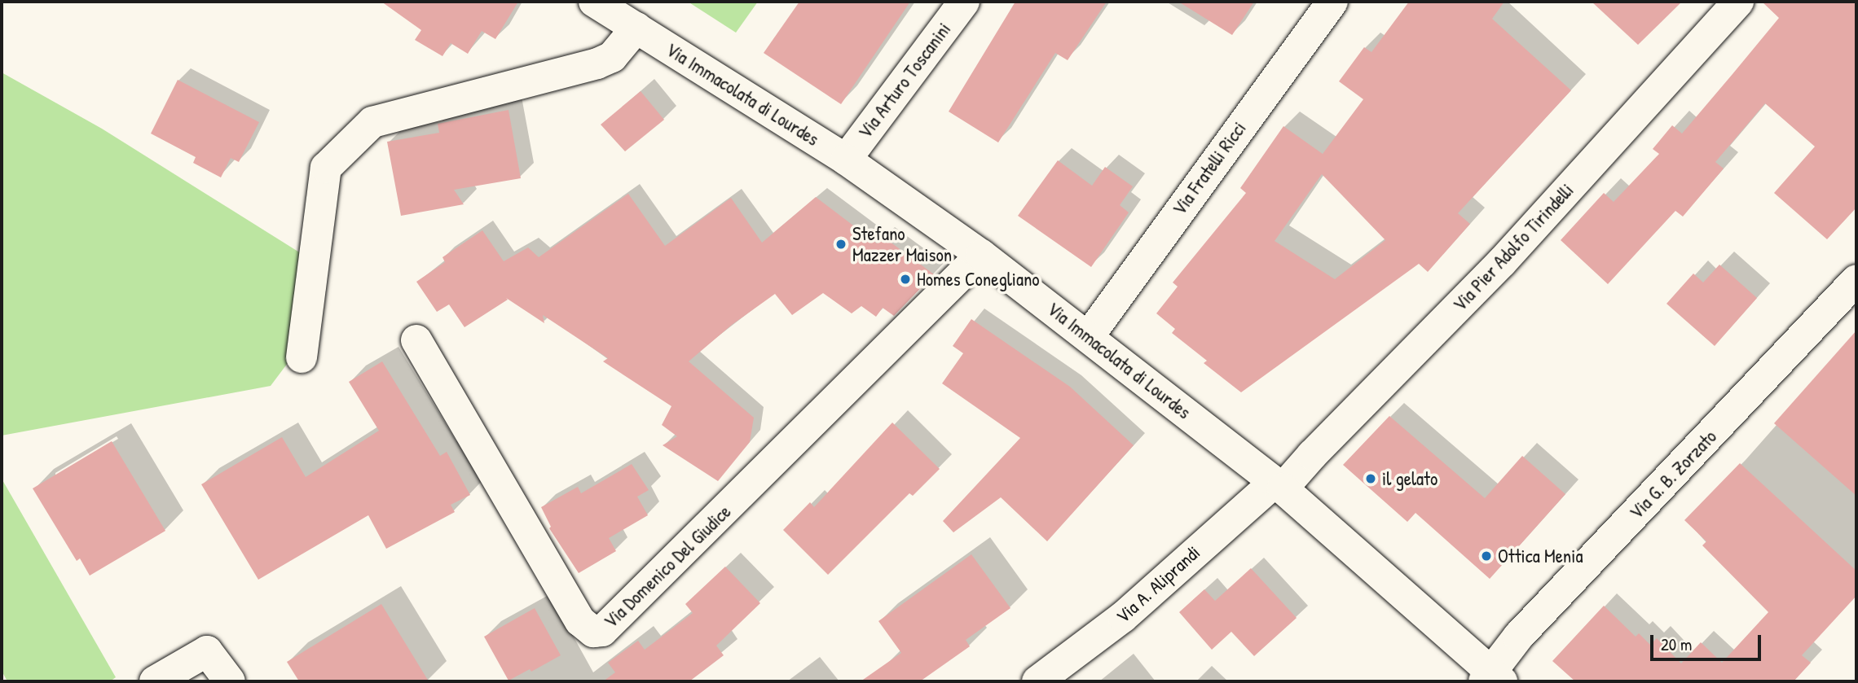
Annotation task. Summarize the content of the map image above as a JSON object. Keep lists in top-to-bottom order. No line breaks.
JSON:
{"streets":{"street":["Via Arturo Toscanini","Via Immacolata di Lourdes","Via Fratelli Ricci","Via Pier Adolfo Tirindelli","Via G. B. Zorzato","Via Domenico Del Giudice","Via A. Aliprandi"]},"crossings":[["Via Arturo Toscanini","Via Immacolata di Lourdes"],["Via Immacolata di Lourdes","Via Fratelli Ricci"],["Via Immacolata di Lourdes","Via Pier Adolfo Tirindelli"],["Via Immacolata di Lourdes","Via G. B. Zorzato"],["Via Immacolata di Lourdes","Via Domenico Del Giudice"],["Via Immacolata di Lourdes","Via A. Aliprandi"],["Via Pier Adolfo Tirindelli","Via A. Aliprandi"]],"places":["Stefano Mazzer Maison","Homes Conegliano","il gelato","Ottica Menia"],"scale_bar":"20 m"}
